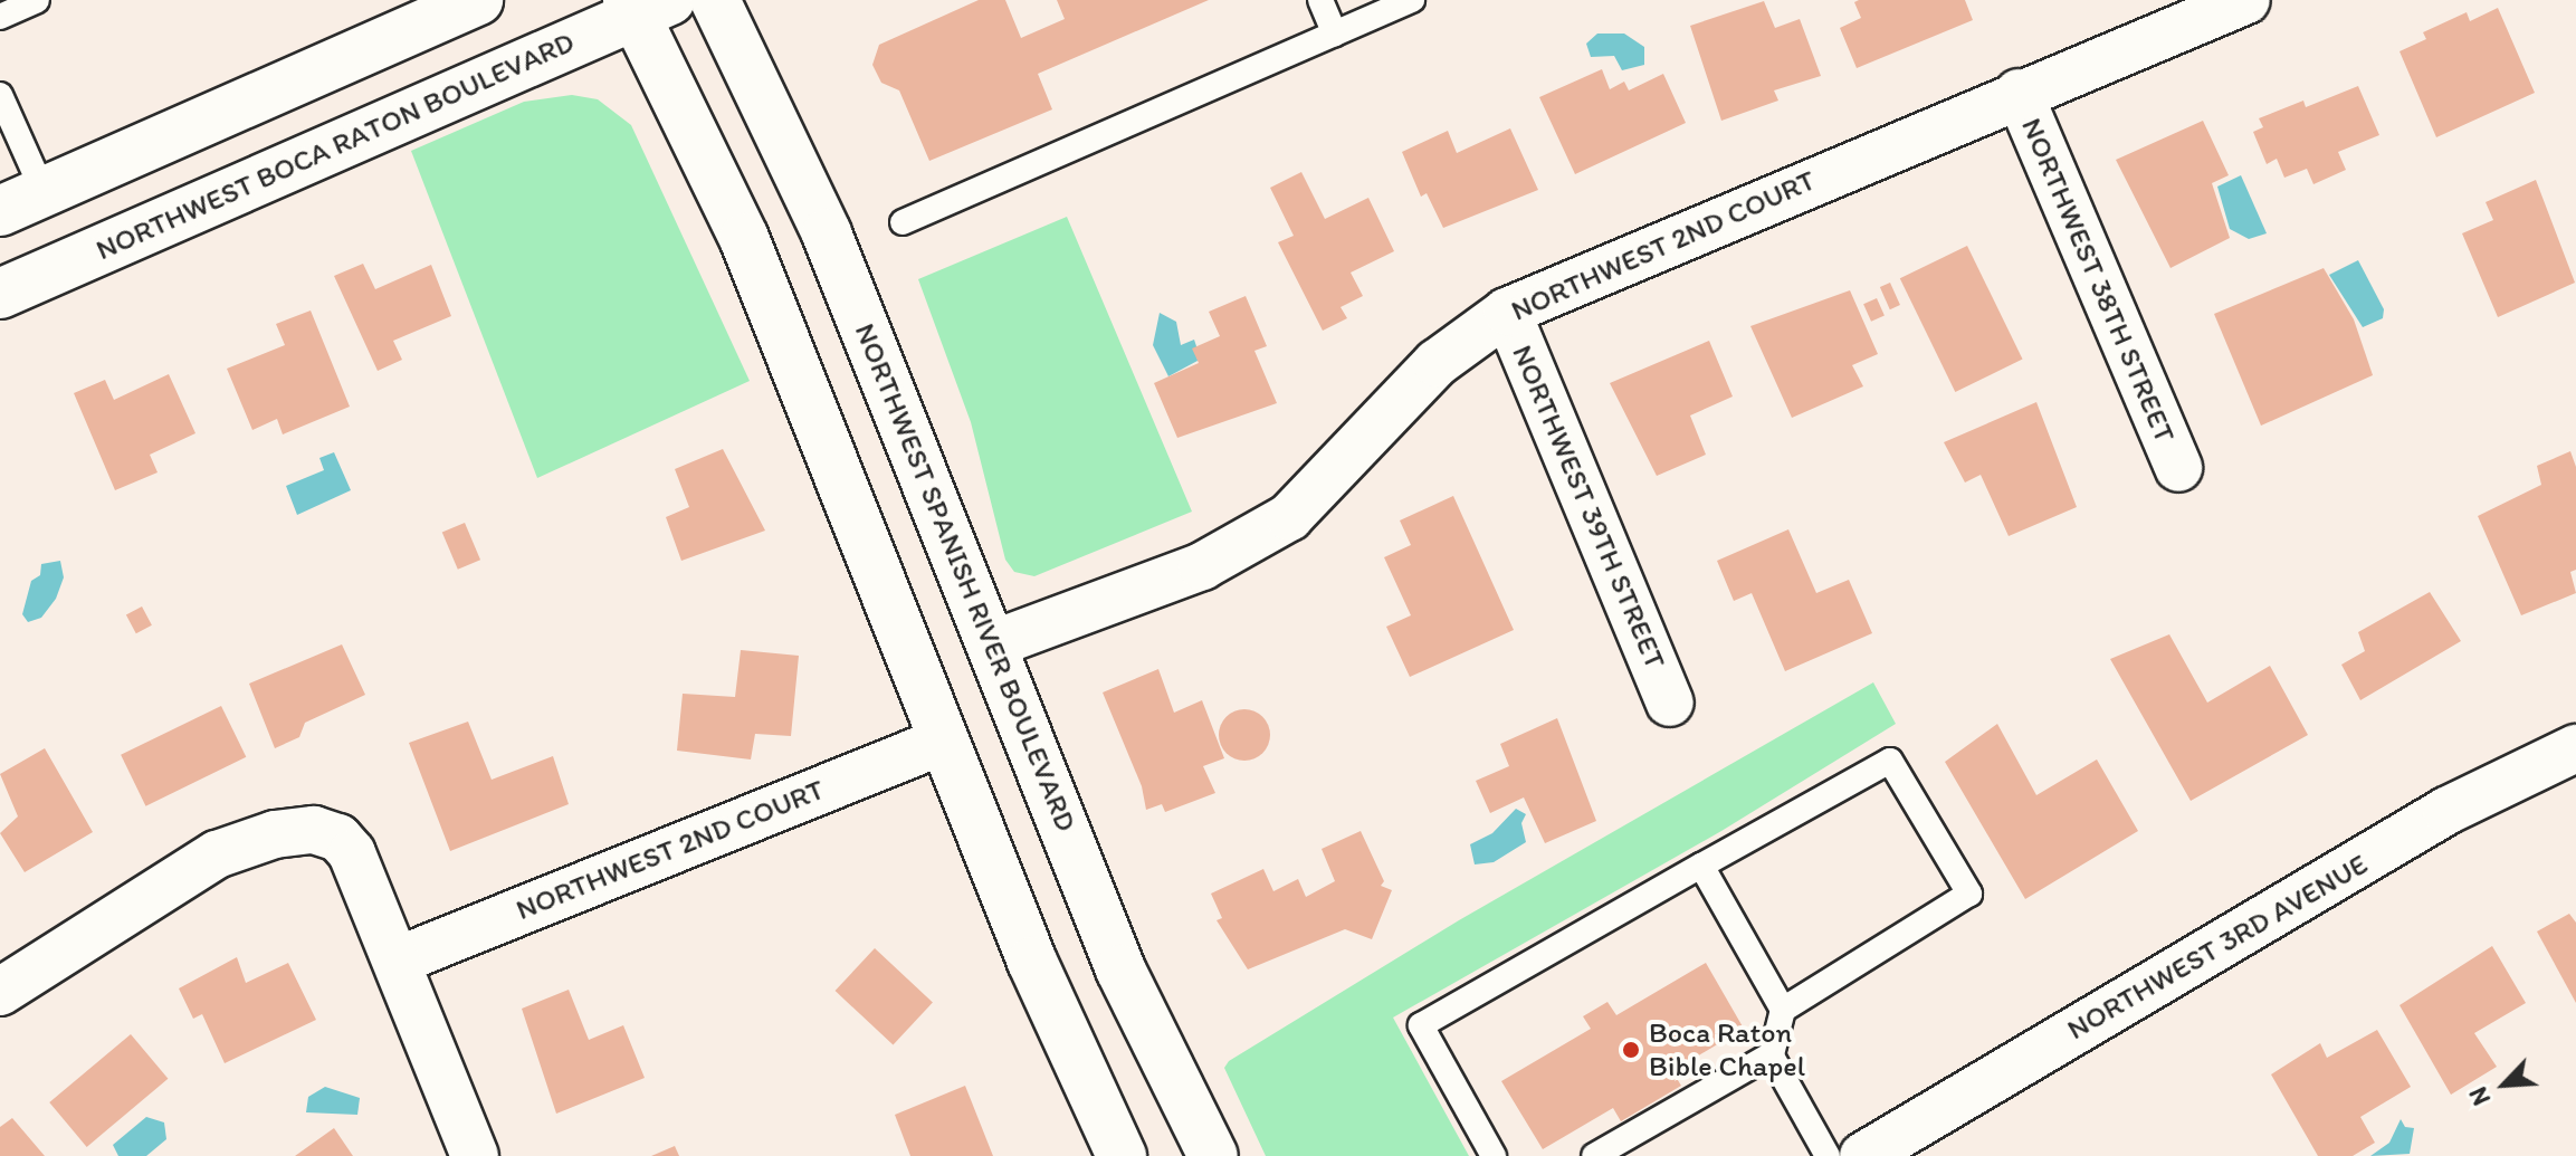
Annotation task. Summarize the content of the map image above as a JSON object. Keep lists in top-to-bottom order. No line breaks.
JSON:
{"streets":{"main road":["NORTHWEST BOCA RATON BOULEVARD","NORTHWEST SPANISH RIVER BOULEVARD"],"street":["NORTHWEST 2ND COURT","NORTHWEST 38TH STREET","NORTHWEST 39TH STREET","NORTHWEST 3RD AVENUE"]},"crossings":[["NORTHWEST 2ND COURT","NORTHWEST 38TH STREET"],["NORTHWEST 2ND COURT","NORTHWEST 39TH STREET"],["NORTHWEST 2ND COURT","NORTHWEST SPANISH RIVER BOULEVARD"]],"places":["Boca Raton Bible Chapel"],"north":"bottom left"}
